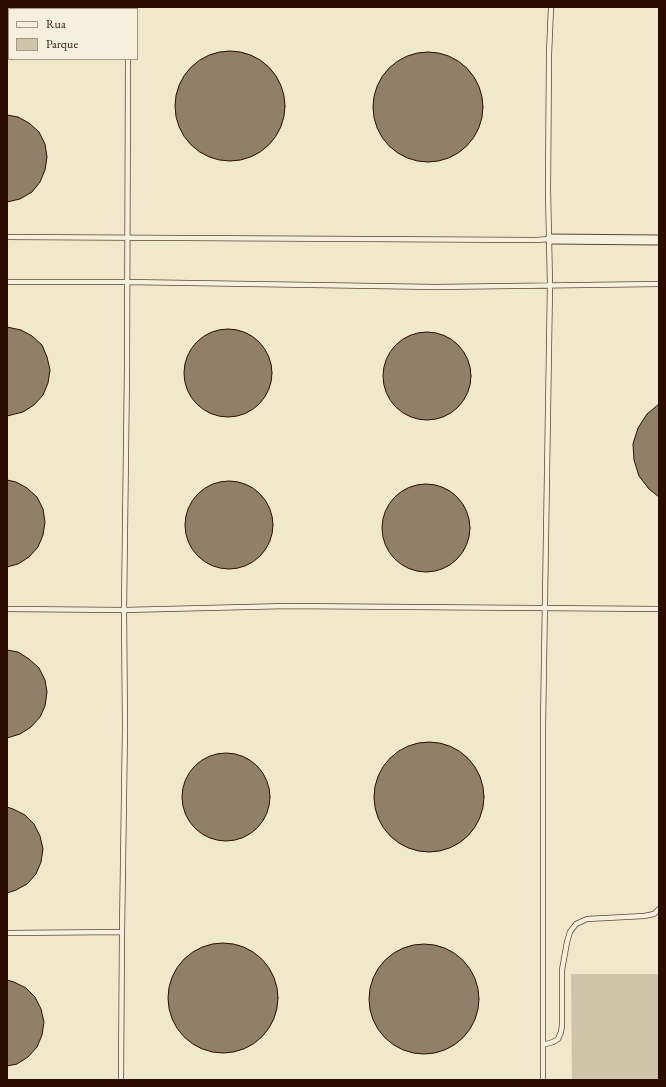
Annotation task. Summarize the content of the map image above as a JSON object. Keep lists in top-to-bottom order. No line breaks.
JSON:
{"legend":["Rua","Parque"]}
